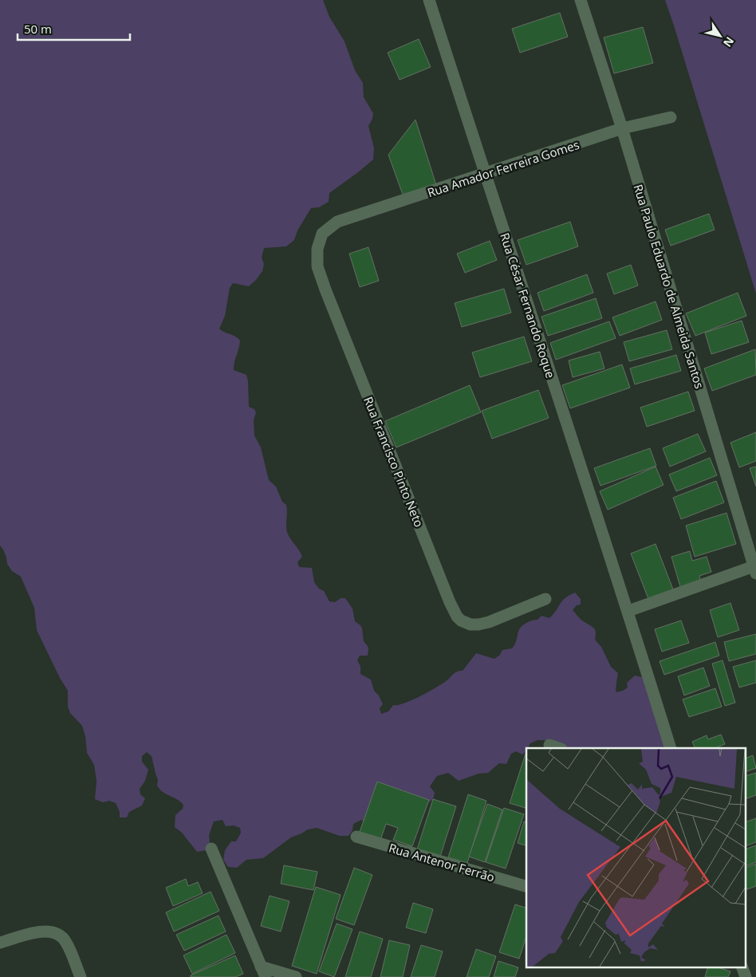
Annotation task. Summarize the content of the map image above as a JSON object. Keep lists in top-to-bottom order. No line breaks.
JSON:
{"streets":{"street":["Rua Amador Ferreira Gomes","Rua Paulo Eduardo de Almeida Santos","Rua César Fernando Roque","Rua Francisco Pinto Neto","Rua Antenor Ferrão"]},"crossings":[["Rua Amador Ferreira Gomes","Rua Paulo Eduardo de Almeida Santos"],["Rua Amador Ferreira Gomes","Rua César Fernando Roque"],["Rua Amador Ferreira Gomes","Rua Francisco Pinto Neto"]],"scale_bar":"50 m","north":"bottom right"}
